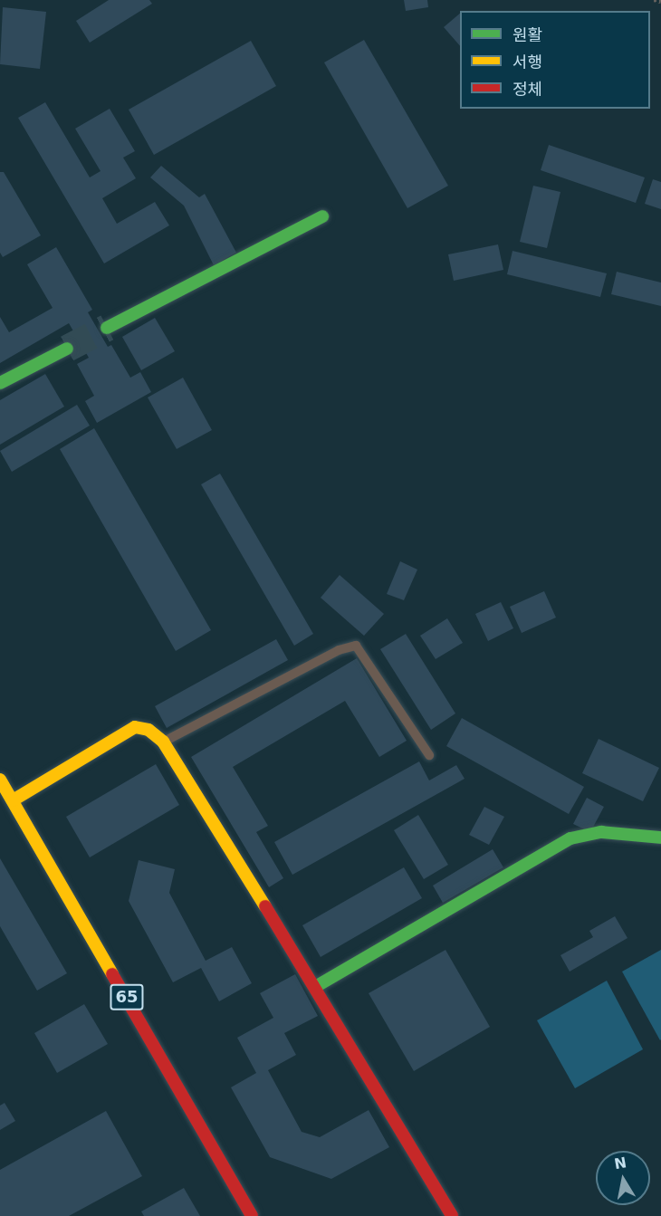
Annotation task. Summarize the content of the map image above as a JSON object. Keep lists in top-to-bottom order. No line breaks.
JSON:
{"streets":{"street":["65"]},"legend":["원활","서행","정체"],"north":"top"}
